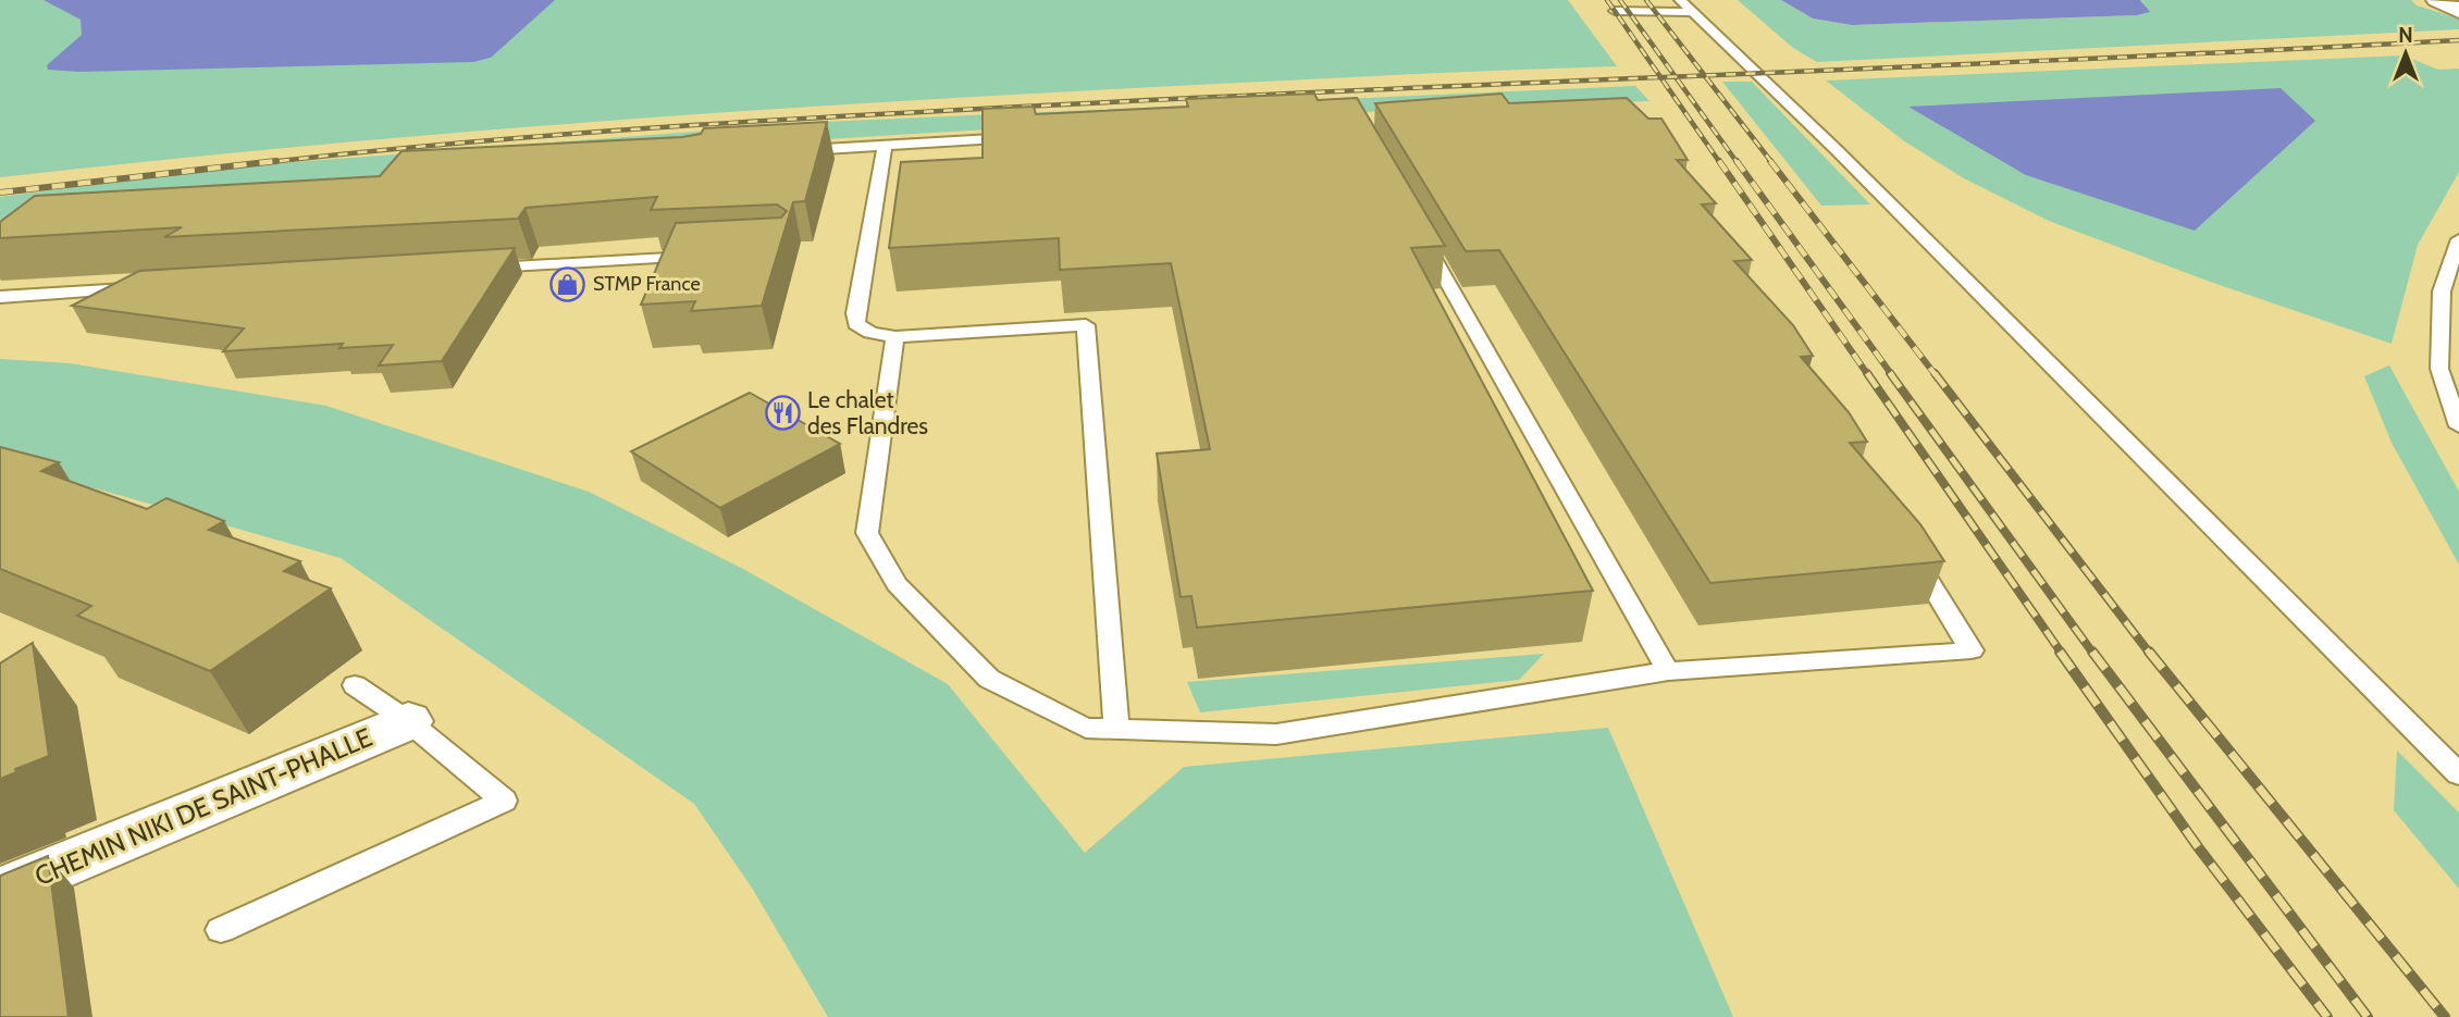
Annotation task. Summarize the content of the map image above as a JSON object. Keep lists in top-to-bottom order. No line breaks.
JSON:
{"streets":{"street":["CHEMIN NIKI DE SAINT-PHALLE"]},"places":{"shop":["STMP France"],"restaurant":["Le chalet des Flandres"]},"north":"top"}
